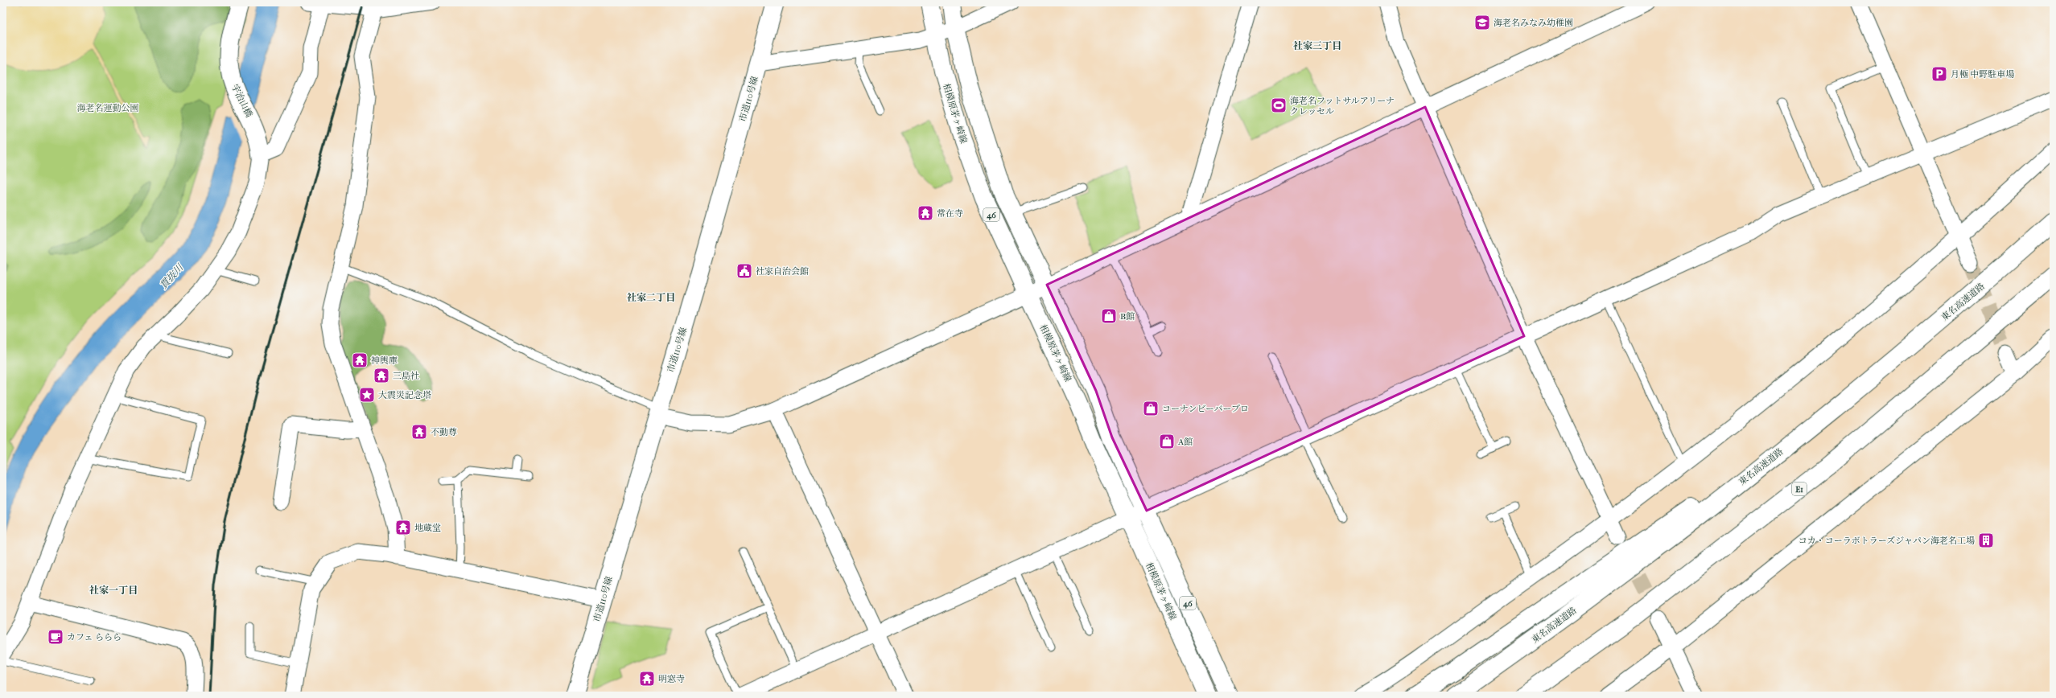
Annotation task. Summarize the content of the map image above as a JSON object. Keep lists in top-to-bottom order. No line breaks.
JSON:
{"streets":{"main road":["市道110号線","宇治山橋","相模原茅ヶ崎線","46","東名高速道路","E1"]},"districts":["社家三丁目","社家二丁目","社家一丁目"],"water":["貫抜川"],"parks":["海老名運動公園"],"places":{"school or university":["海老名みなみ幼稚園"],"parking":["月極 中野駐車場"],"sports":["海老名フットサルアリーナ クレッセル"],"temple":["常在寺","神輿庫","三島社","不動尊","地蔵堂","明窓寺"],"public building":["社家自治会館"],"shop":["B館","コーナンビーバープロ","A館"],"place":["大震災記念塔"],"building":["コカ・コーラボトラーズジャパン海老名工場"],"cafe":["カフェ ららら"]}}
